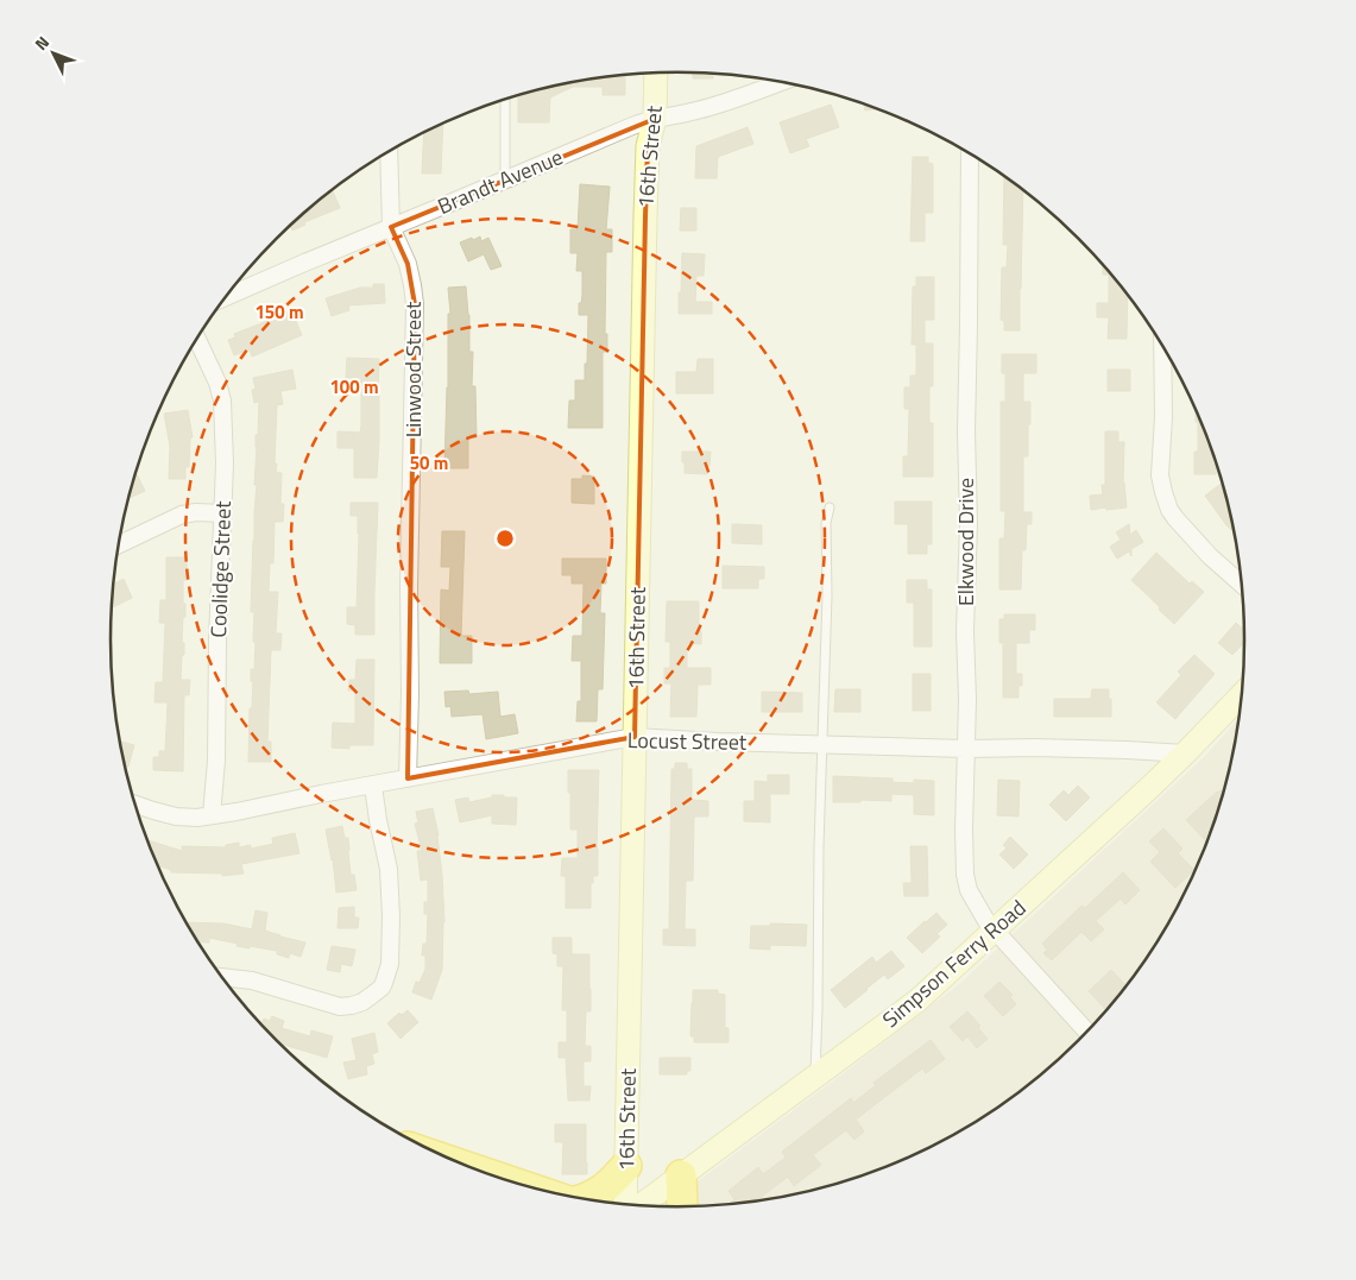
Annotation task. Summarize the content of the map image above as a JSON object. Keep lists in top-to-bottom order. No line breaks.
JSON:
{"streets":{"street":["16th Street","Brandt Avenue","Linwood Street","Elkwood Drive","Coolidge Street","Locust Street","Simpson Ferry Road"]},"crossings":[["16th Street","Brandt Avenue"],["16th Street","Locust Street"],["Brandt Avenue","Linwood Street"],["Linwood Street","Locust Street"],["Elkwood Drive","Locust Street"],["Elkwood Drive","Simpson Ferry Road"],["Coolidge Street","Locust Street"],["Locust Street","Simpson Ferry Road"]],"north":"top left","rings":["150 m","100 m","50 m"]}
